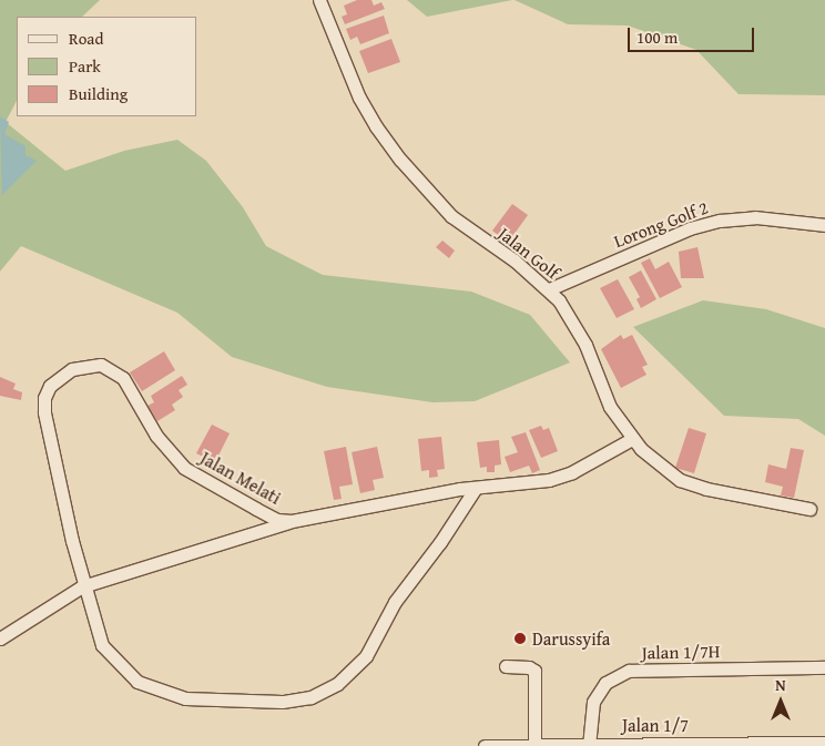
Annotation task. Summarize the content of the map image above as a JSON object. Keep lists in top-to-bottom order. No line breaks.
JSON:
{"streets":{"street":["Lorong Golf 2","Jalan Golf","Jalan Melati","Jalan 1/7H","Jalan 1/7"]},"crossings":[["Lorong Golf 2","Jalan Golf"],["Jalan Golf","Jalan Melati"],["Jalan 1/7H","Jalan 1/7"]],"places":["Darussyifa"],"legend":["Road","Park","Building"],"scale_bar":"100 m","north":"top"}
